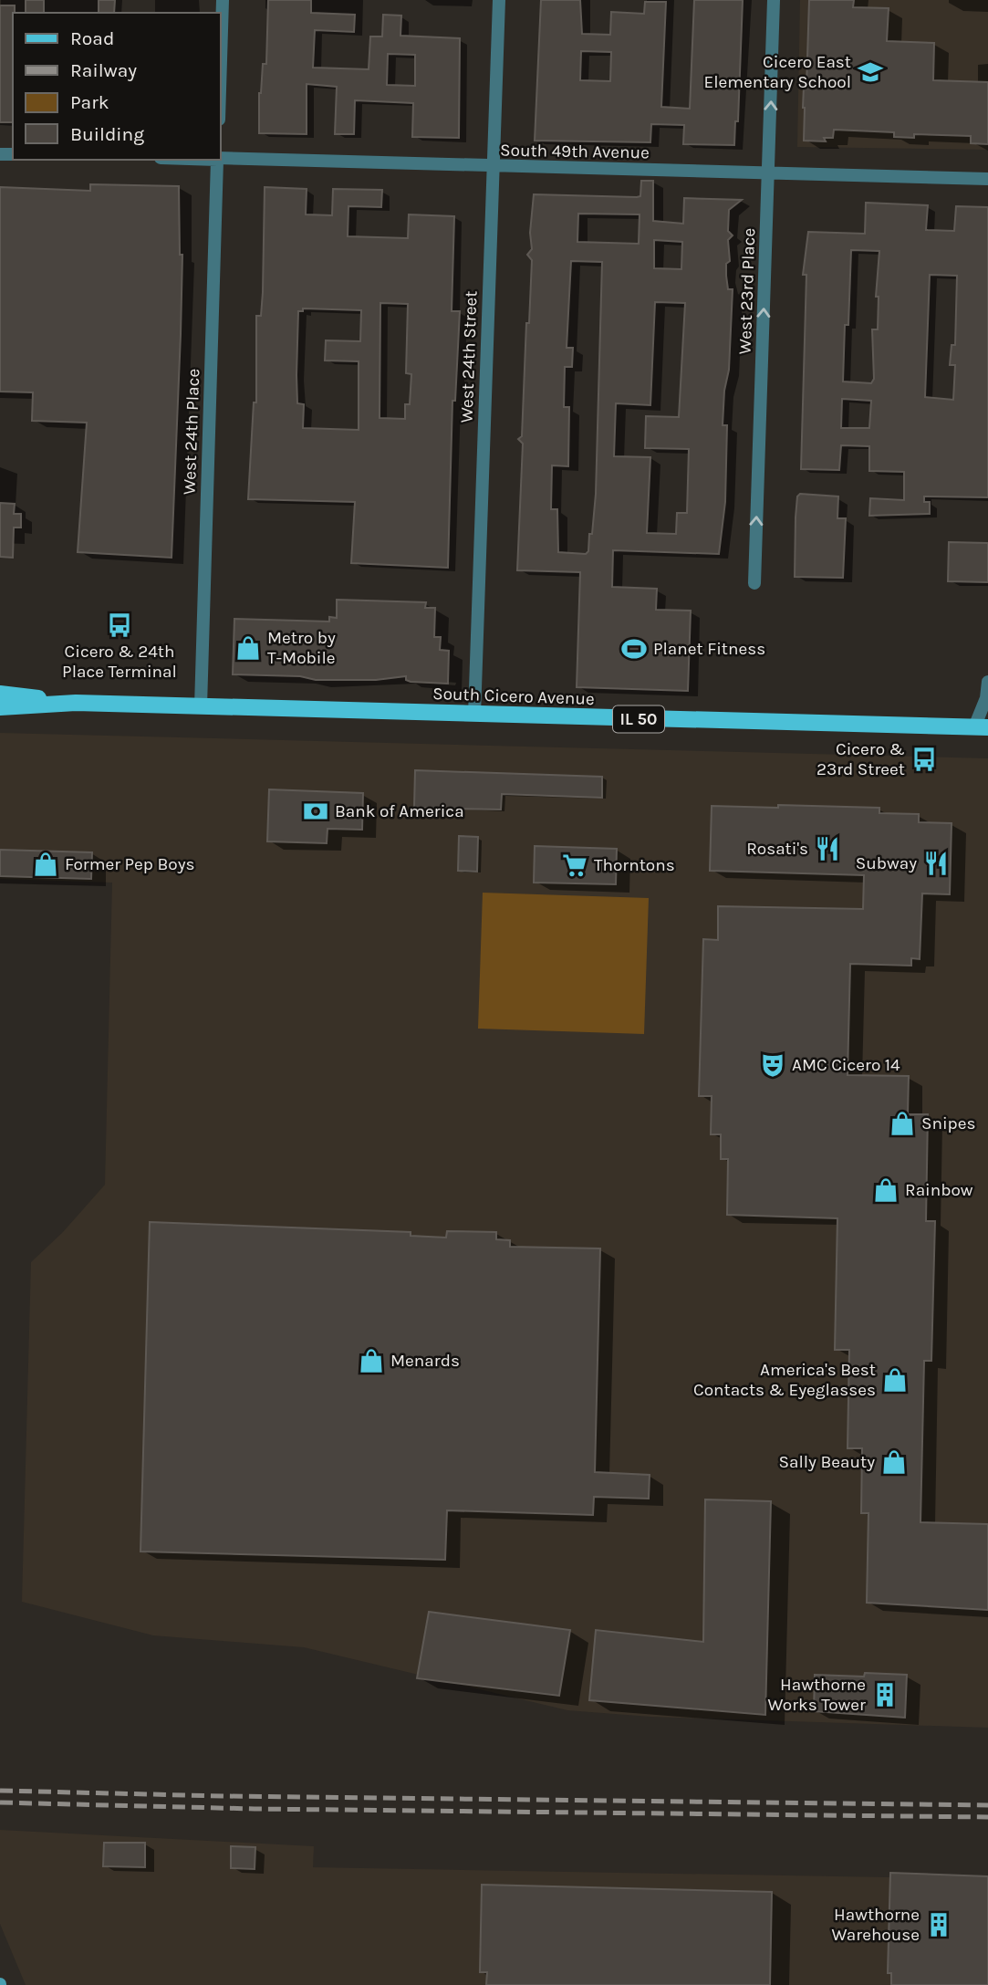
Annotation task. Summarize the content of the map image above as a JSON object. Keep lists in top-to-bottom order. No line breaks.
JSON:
{"streets":{"main road":["South Cicero Avenue","IL 50"],"street":["South 49th Avenue","West 23rd Place","West 24th Street","West 24th Place"]},"crossings":[["South 49th Avenue","West 23rd Place"],["South 49th Avenue","West 24th Street"],["West 24th Street","South Cicero Avenue"],["West 24th Place","South Cicero Avenue"]],"one_way":["West 23rd Place"],"places":{"school or university":["Cicero East Elementary School"],"bus stop":["Cicero & 24th Place Terminal","Cicero & 23rd Street"],"shop":["Metro by T-Mobile","Former Pep Boys","Snipes","Rainbow","Menards","America's Best Contacts & Eyeglasses","Sally Beauty"],"sports":["Planet Fitness"],"bank":["Bank of America"],"restaurant":["Rosati's","Subway"],"supermarket":["Thorntons"],"theatre":["AMC Cicero 14"],"building":["Hawthorne Works Tower","Hawthorne Warehouse"]},"legend":["Road","Railway","Park","Building"]}
